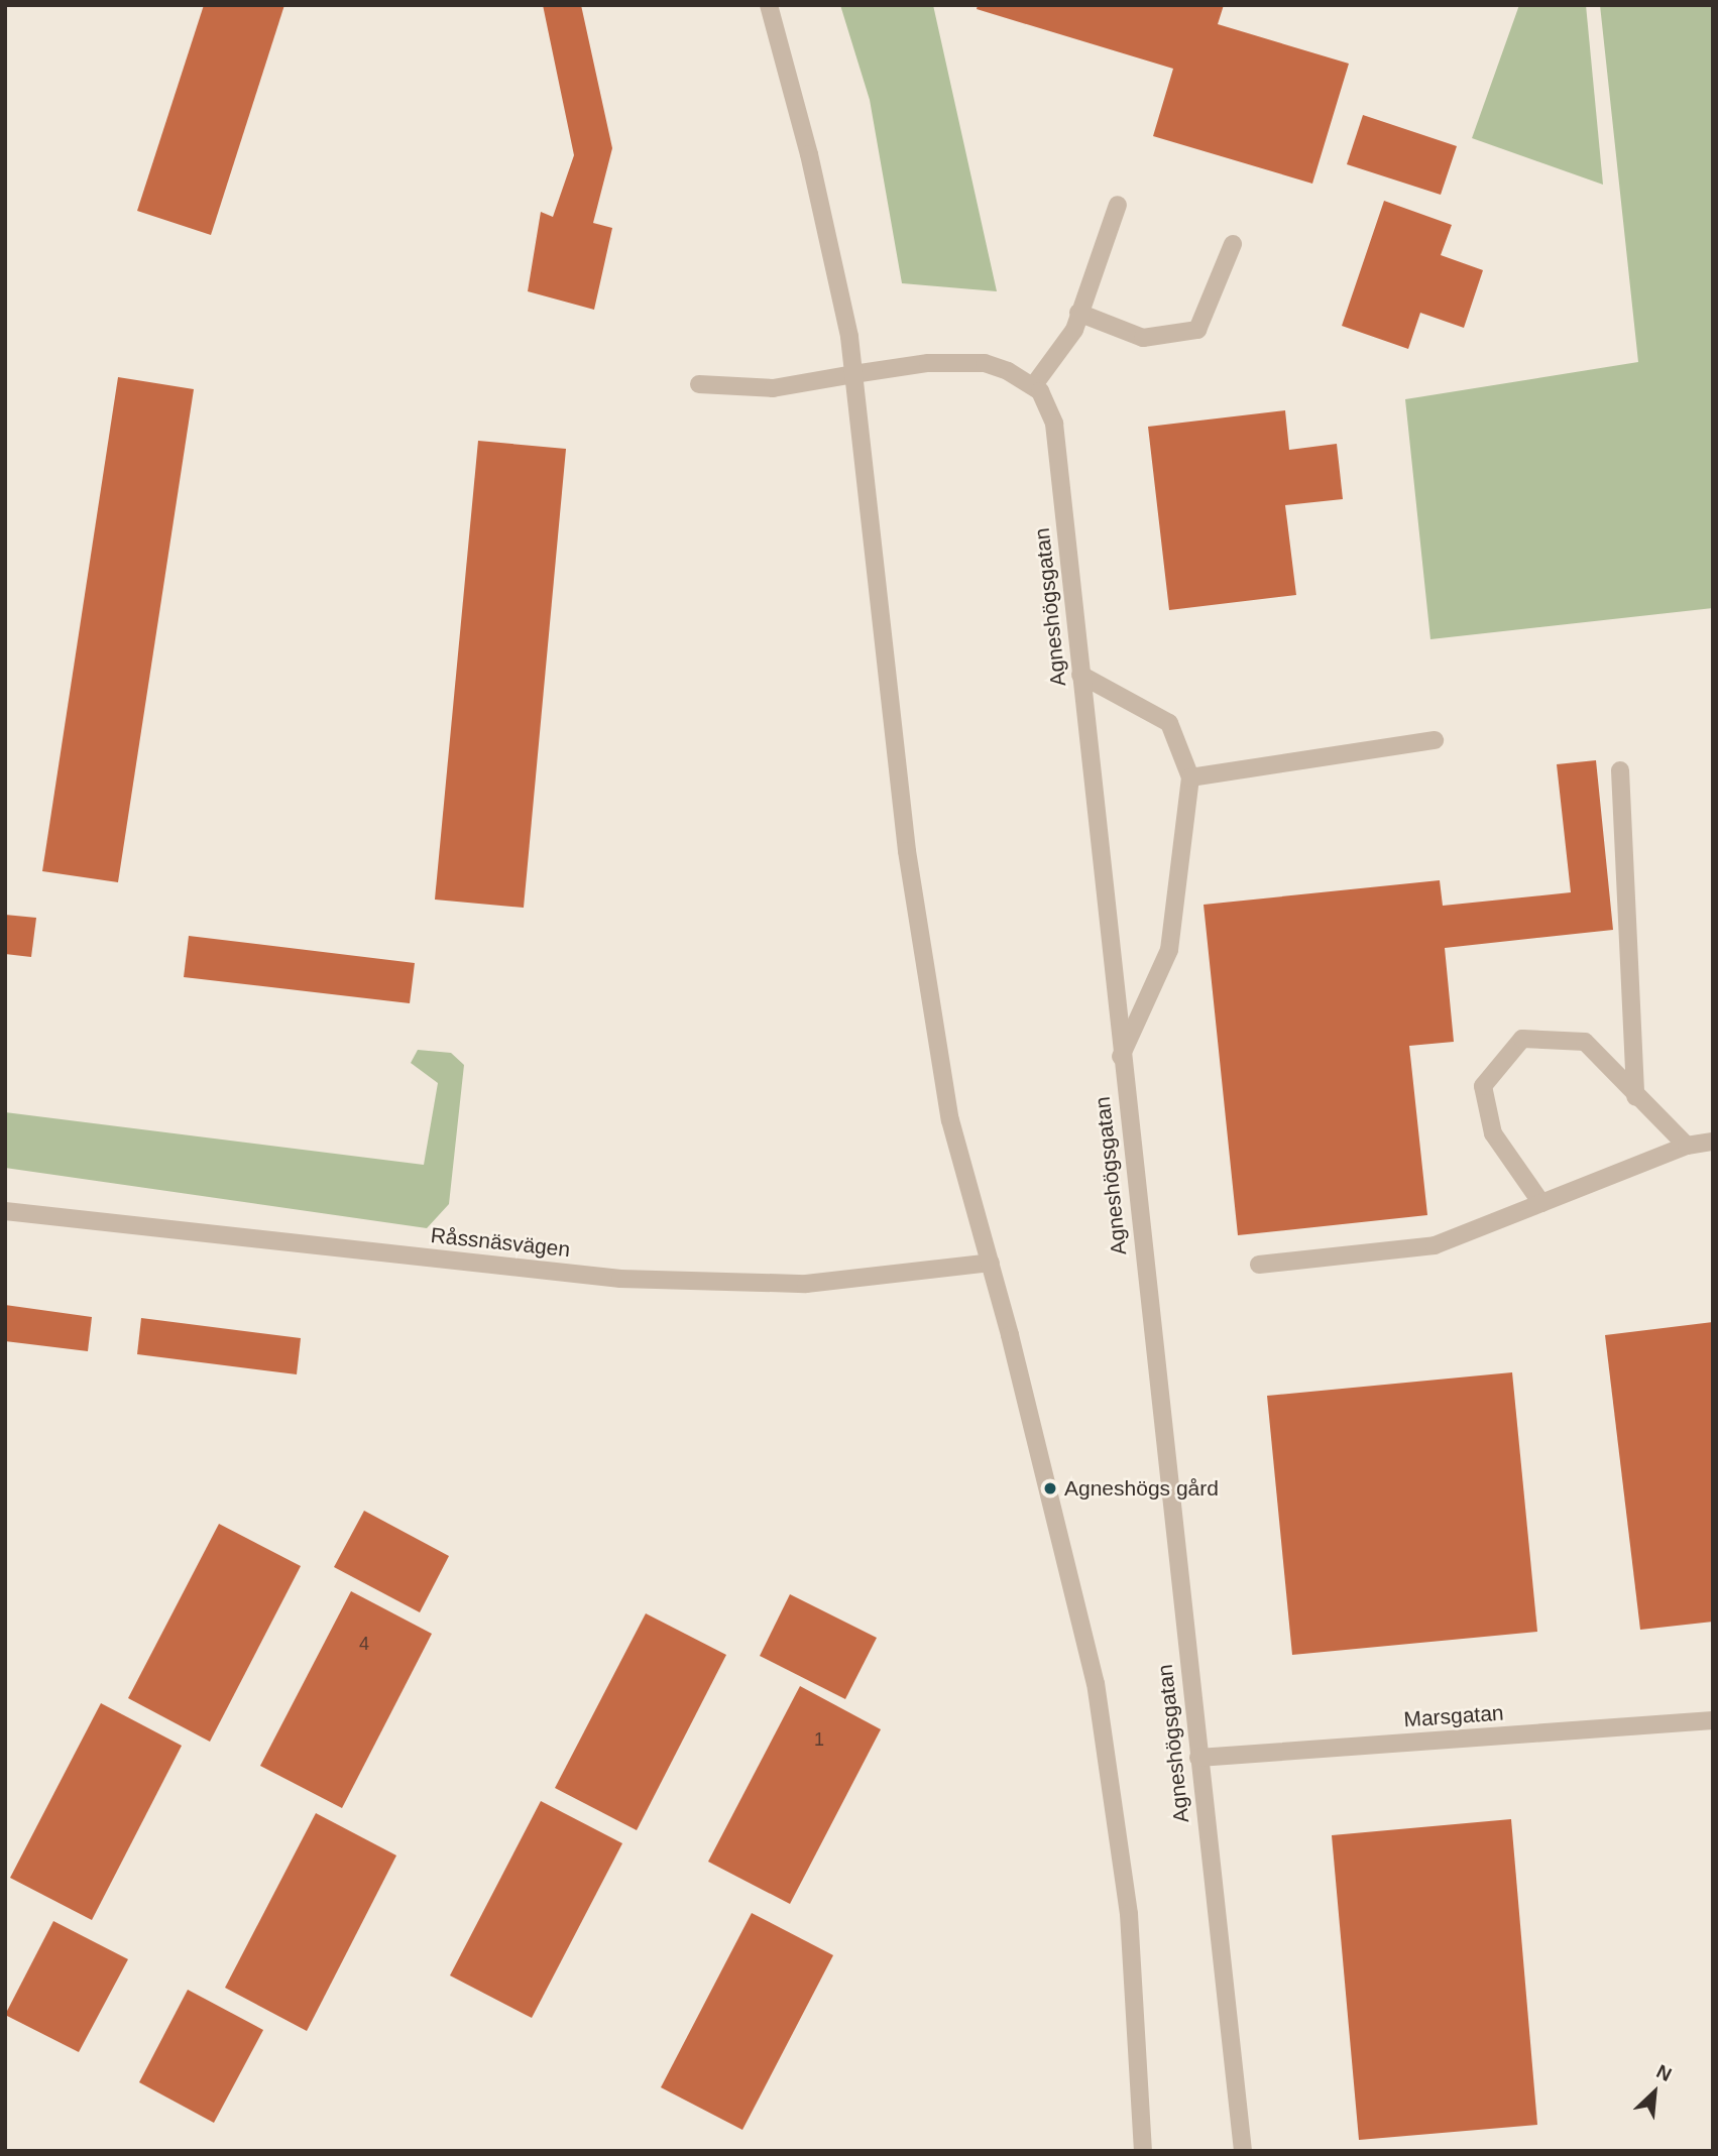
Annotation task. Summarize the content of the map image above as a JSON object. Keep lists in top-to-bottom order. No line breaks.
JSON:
{"streets":{"street":["Agneshögsgatan","Råssnäsvägen","Marsgatan"]},"crossings":[["Agneshögsgatan","Marsgatan"]],"places":["Agneshögs gård"],"house_numbers":["4","1"],"north":"top right"}
